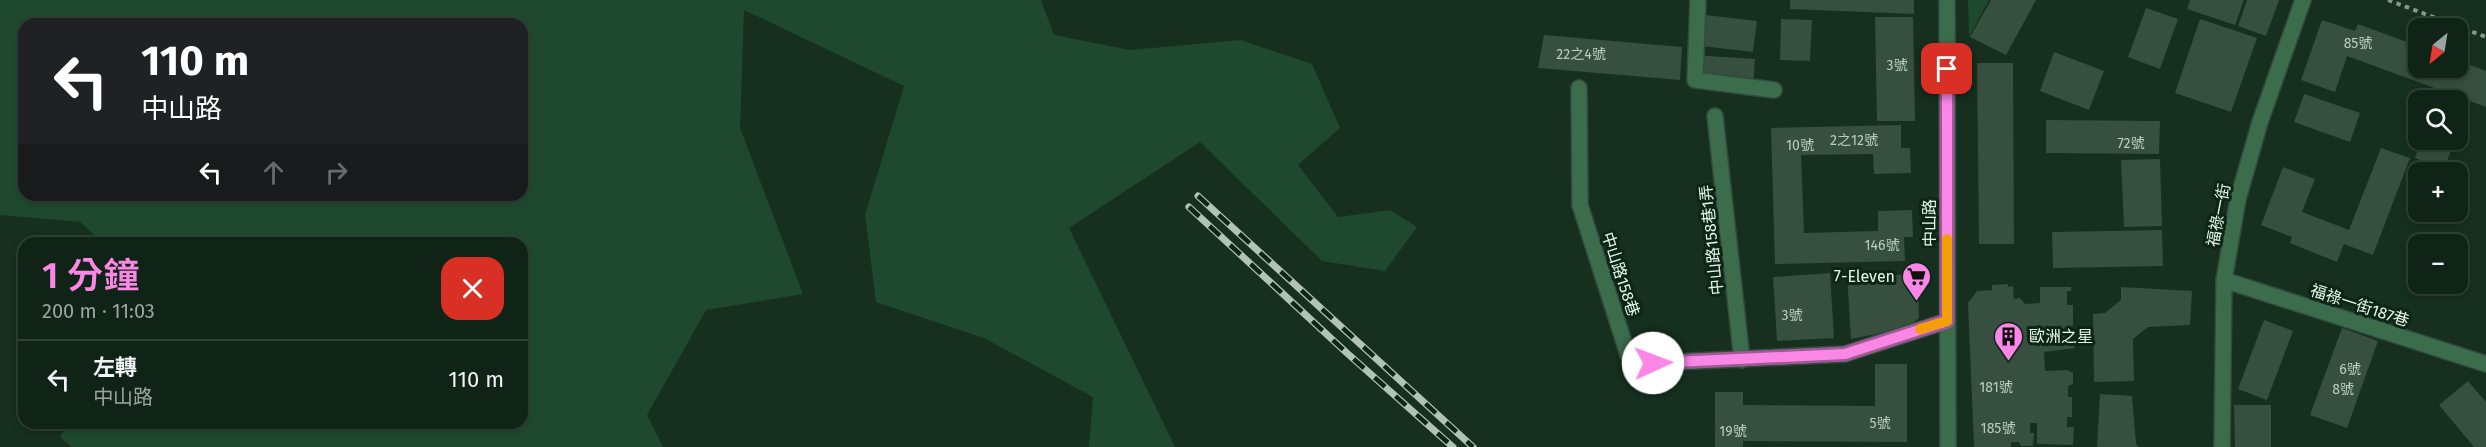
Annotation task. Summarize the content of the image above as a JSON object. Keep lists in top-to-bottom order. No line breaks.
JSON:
{"streets":{"street":["福祿一街","中山路","中山路158巷1弄","中山路158巷","福祿一街187巷"]},"crossings":[["福祿一街","福祿一街187巷"],["中山路","中山路158巷"],["中山路158巷1弄","中山路158巷"]],"places":{"supermarket":["7-Eleven"],"building":["歐洲之星"]},"house_numbers":["85號","22之4號","3號","2之12號","72號","10號","146號","3號","6號","181號","8號","5號","185號","19號"],"north":"bottom left","page":{"map_buttons":["+","−"],"turn":["110 m","中山路"],"heading":["1 分鐘","200 m · 11:03"],"list":[{"name":"左轉","note":"中山路","value":"110 m"}]}}
